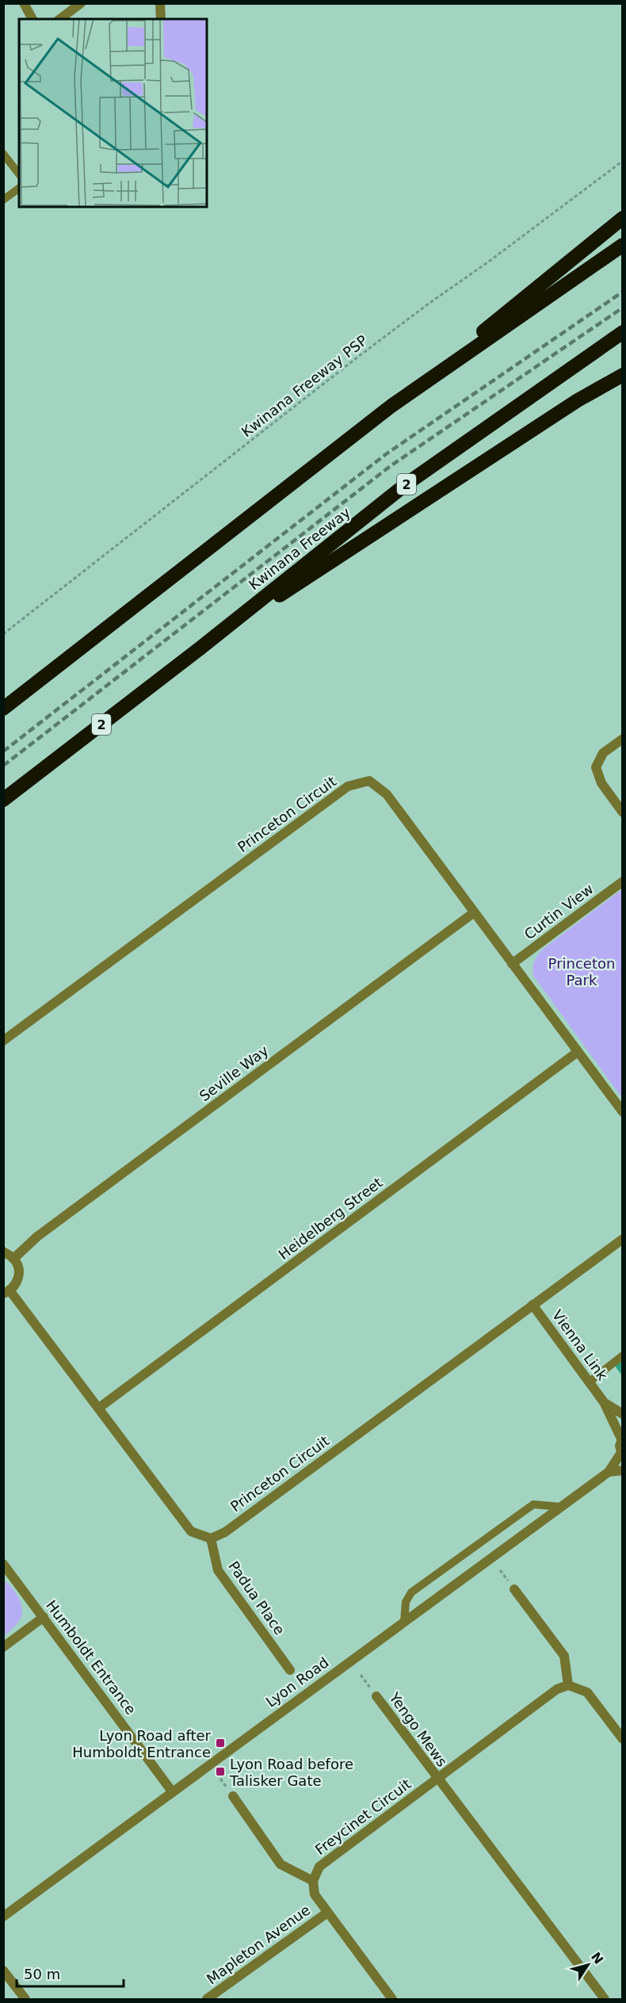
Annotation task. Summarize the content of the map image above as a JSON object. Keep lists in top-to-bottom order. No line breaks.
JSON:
{"streets":{"highway":["2","Kwinana Freeway"],"street":["Princeton Circuit","Curtin View","Seville Way","Heidelberg Street","Vienna Link","Padua Place","Humboldt Entrance","Lyon Road","Yengo Mews","Freycinet Circuit","Mapleton Avenue"],"path":["Kwinana Freeway PSP"]},"crossings":[["2","Kwinana Freeway"],["Princeton Circuit","Curtin View"],["Princeton Circuit","Seville Way"],["Princeton Circuit","Heidelberg Street"],["Princeton Circuit","Vienna Link"],["Princeton Circuit","Padua Place"],["Humboldt Entrance","Lyon Road"],["Yengo Mews","Freycinet Circuit"]],"parks":["Princeton Park"],"places":{"transit":["Lyon Road after Humboldt Entrance","Lyon Road before Talisker Gate"]},"scale_bar":"50 m","north":"top right"}
